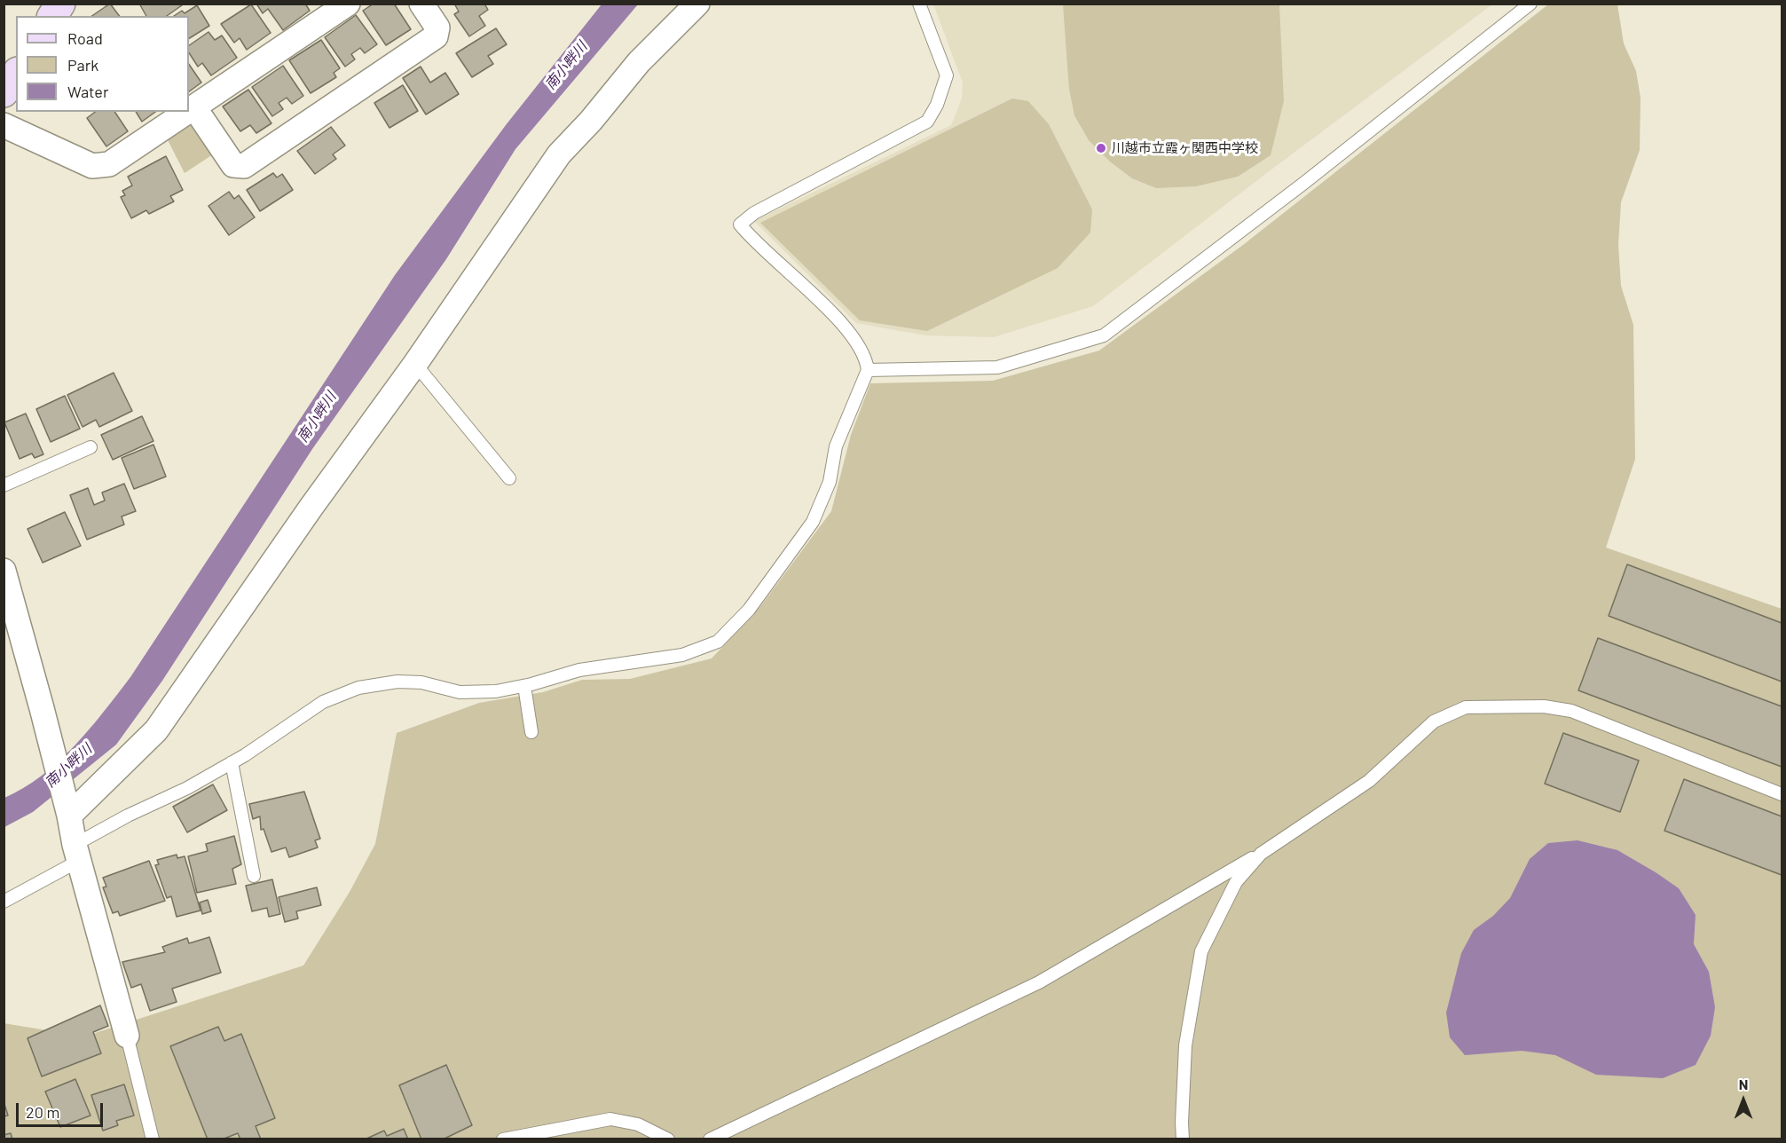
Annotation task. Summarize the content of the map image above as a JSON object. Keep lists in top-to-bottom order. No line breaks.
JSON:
{"water":["南小畔川"],"places":["川越市立霞ヶ関西中学校"],"legend":["Road","Park","Water"],"scale_bar":"20 m","north":"top"}
